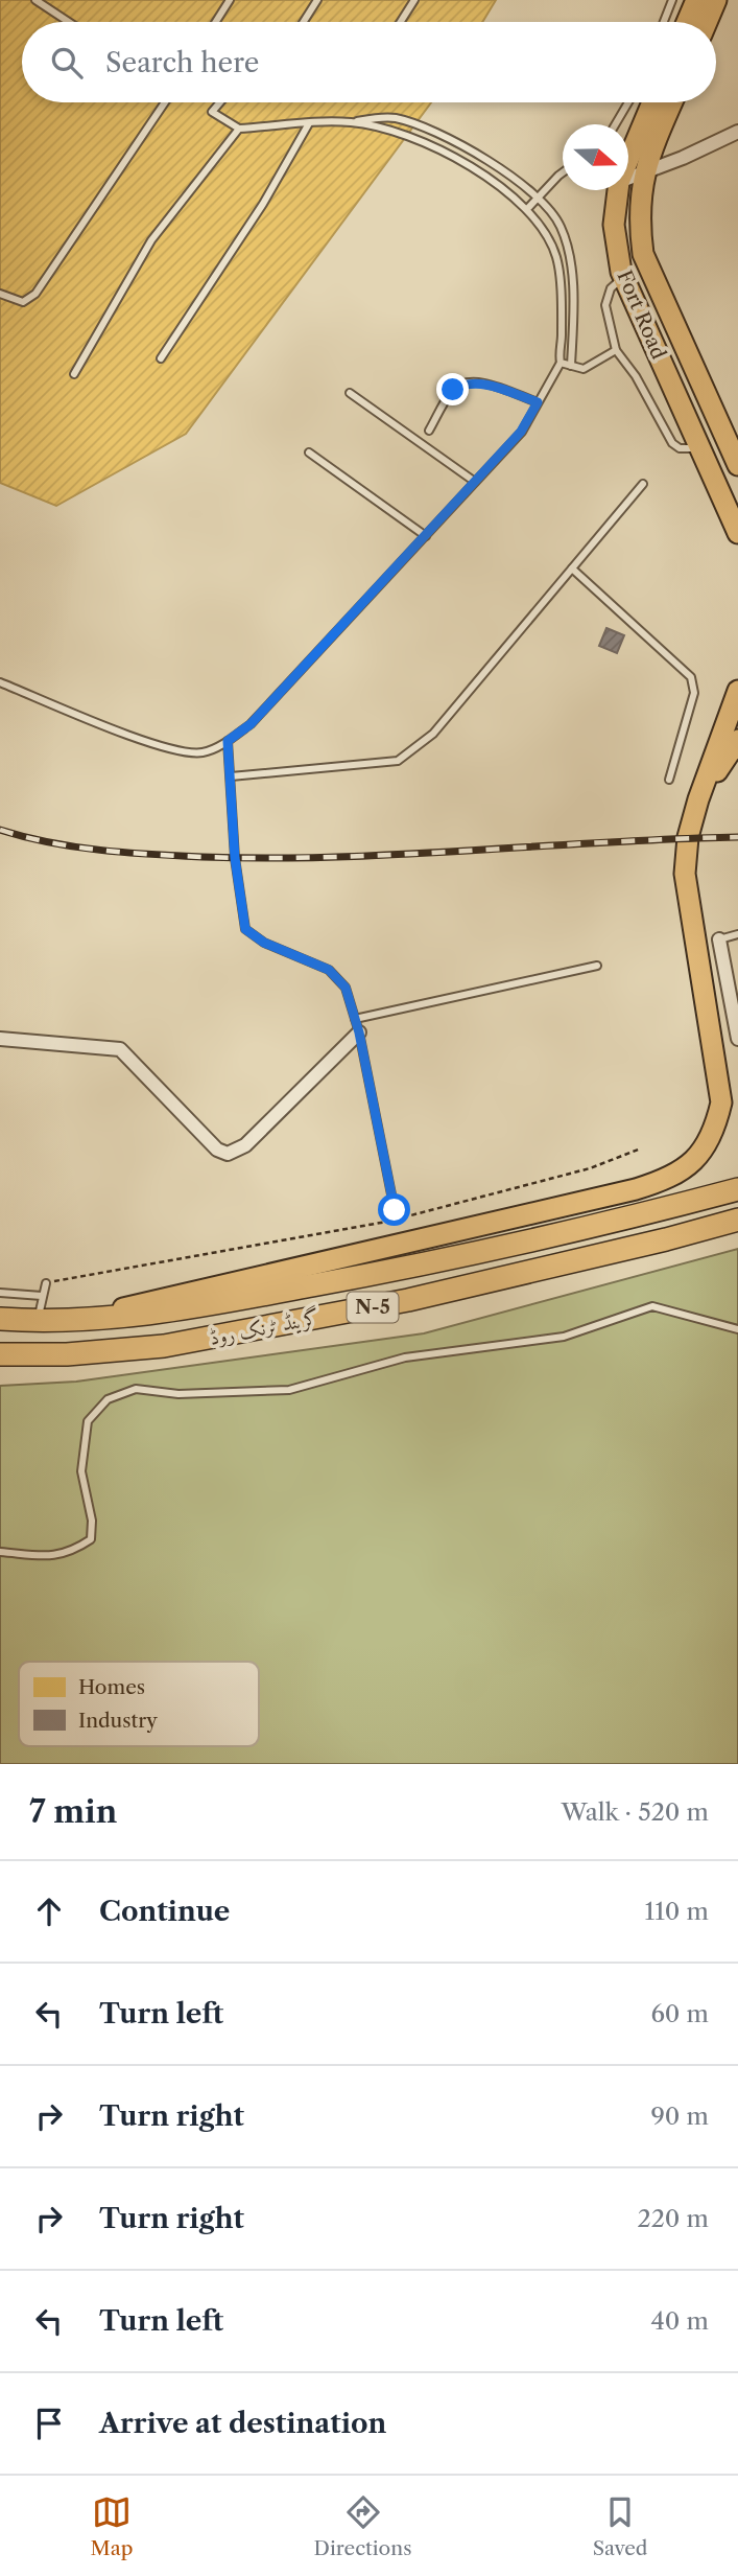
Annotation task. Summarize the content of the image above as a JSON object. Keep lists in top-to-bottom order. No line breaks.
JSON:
{"streets":{"highway":["N-5","گرینڈ ٹرنک روڈ"],"main road":["Fort Road"]},"legend":["Homes","Industry"],"north":"right","page":{"search":"Search here","heading":["7 min","Walk · 520 m"],"list":[["Continue","110 m"],["Turn left","60 m"],["Turn right","90 m"],["Turn right","220 m"],["Turn left","40 m"],"Arrive at destination"],"nav":["Map","Directions","Saved"]}}
